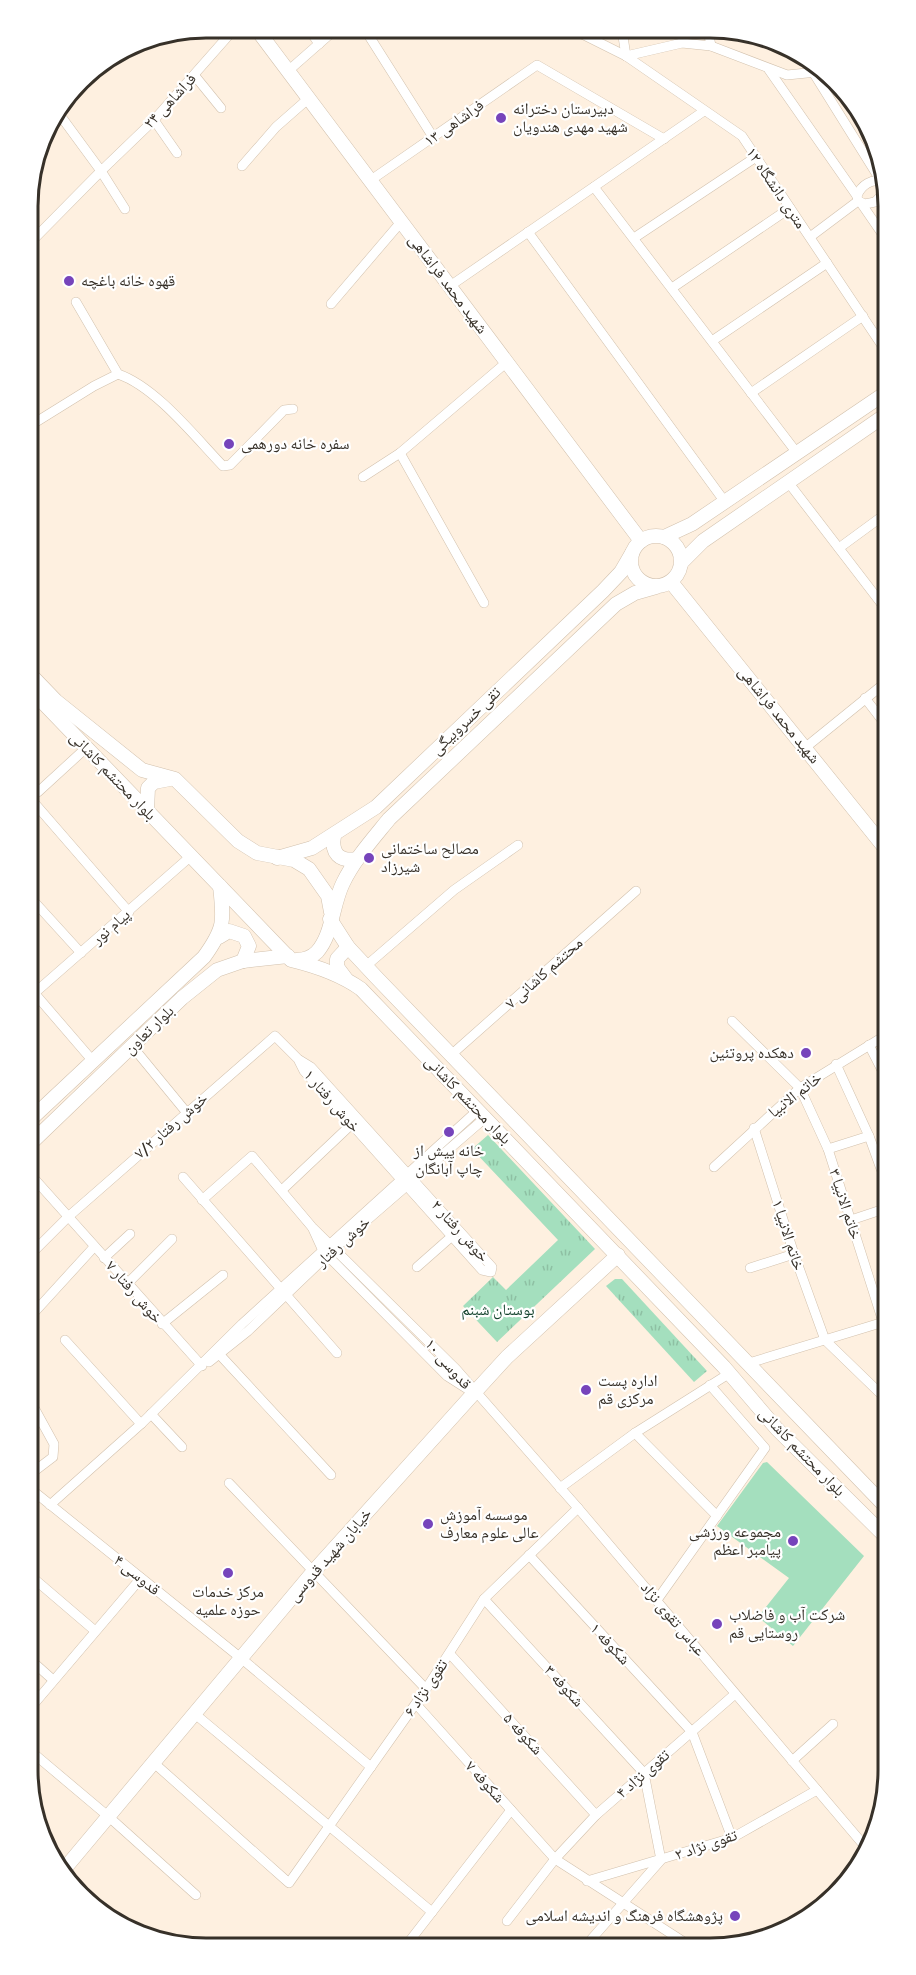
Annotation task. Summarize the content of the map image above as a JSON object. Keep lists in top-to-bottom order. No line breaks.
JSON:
{"streets":{"main road":["شهید محمد فراشاهی","تقی خسروبیگی","بلوار محتشم کاشانی","بلوار تعاون","خیابان شهید قدوسی"],"street":["فراشاهی ۲۴","فراشاهی ۱۳","۱۲ متری دانشگاه","پیام نور","محتشم کاشانی ۷","خاتم الانبیا","خوش رفتار ۱","خوش رفتار ۷/۲","خاتم الانبیا ۳","خوش رفتار ۲","خاتم الانبیا ۱","خوش رفتار","خوش رفتار ۷","قدوسی ۱۰","قدوسی ۴","عباس تقوی نژاد","شکوفه ۱","شکوفه ۳","تقوی نژاد ۶","شکوفه ۵","تقوی نژاد ۴","شکوفه ۷","تقوی نژاد ۲"]},"crossings":[["فراشاهی ۱۳","شهید محمد فراشاهی"],["شهید محمد فراشاهی","تقی خسروبیگی"],["تقی خسروبیگی","بلوار محتشم کاشانی"],["تقی خسروبیگی","بلوار تعاون"],["بلوار محتشم کاشانی","پیام نور"],["بلوار محتشم کاشانی","محتشم کاشانی ۷"],["بلوار محتشم کاشانی","بلوار تعاون"],["بلوار محتشم کاشانی","خوش رفتار"],["بلوار محتشم کاشانی","خیابان شهید قدوسی"],["خاتم الانبیا","خاتم الانبیا ۳"],["خاتم الانبیا","خاتم الانبیا ۱"],["خوش رفتار ۱","خوش رفتار ۷/۲"],["خوش رفتار ۱","خوش رفتار ۲"],["خوش رفتار ۱","خوش رفتار"],["خوش رفتار ۷/۲","خوش رفتار ۷"],["خوش رفتار ۲","خوش رفتار"],["خوش رفتار","خوش رفتار ۷"],["خوش رفتار","قدوسی ۱۰"],["خوش رفتار","قدوسی ۴"],["قدوسی ۱۰","خیابان شهید قدوسی"],["قدوسی ۱۰","عباس تقوی نژاد"],["خیابان شهید قدوسی","قدوسی ۴"],["خیابان شهید قدوسی","عباس تقوی نژاد"],["خیابان شهید قدوسی","تقوی نژاد ۶"],["قدوسی ۴","تقوی نژاد ۶"],["عباس تقوی نژاد","تقوی نژاد ۶"],["عباس تقوی نژاد","تقوی نژاد ۴"],["عباس تقوی نژاد","تقوی نژاد ۲"],["شکوفه ۱","تقوی نژاد ۶"],["شکوفه ۱","تقوی نژاد ۴"],["شکوفه ۳","تقوی نژاد ۶"],["شکوفه ۳","تقوی نژاد ۴"],["تقوی نژاد ۶","شکوفه ۵"],["تقوی نژاد ۶","شکوفه ۷"],["شکوفه ۵","تقوی نژاد ۴"],["تقوی نژاد ۴","شکوفه ۷"],["شکوفه ۷","تقوی نژاد ۲"]],"parks":["بوستان شبنم"],"places":["دبیرستان دخترانه شهید مهدی هندویان","قهوه خانه باغچه","سفره خانه دورهمی","مصالح ساختمانی شیرزاد","دهکده پروتئین","خانه پیش از چاپ آبانگان","اداره پست مرکزی قم","موسسه آموزش عالی علوم معارف","مجموعه ورزشی پیامبر اعظم","مرکز خدمات حوزه علمیه","شرکت آب و فاضلاب روستایی قم","پژوهشگاه فرهنگ و اندیشه اسلامی"]}
